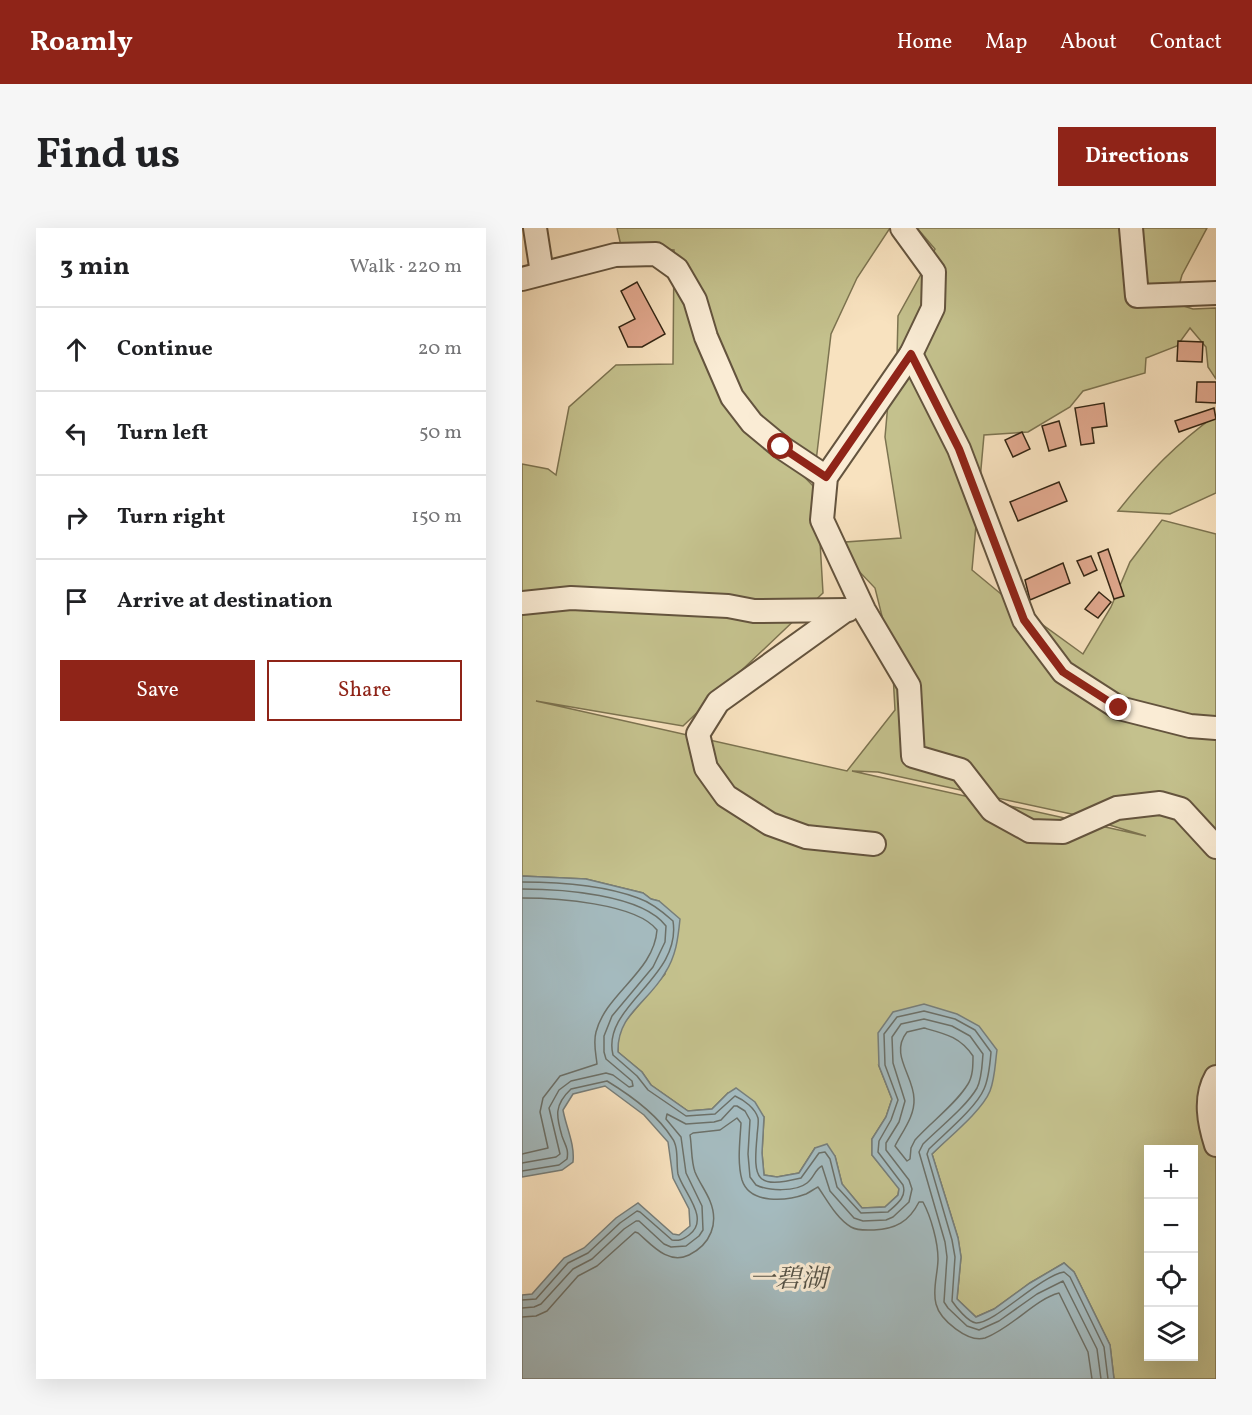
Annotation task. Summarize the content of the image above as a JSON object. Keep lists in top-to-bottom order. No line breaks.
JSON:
{"water":["一碧湖"],"page":{"header":"Roamly","nav":["Home","Map","About","Contact"],"title":"Find us","buttons":["Directions",["Save","Share"]],"heading":["3 min","Walk · 220 m"],"list":[["Continue","20 m"],["Turn left","50 m"],["Turn right","150 m"],"Arrive at destination"],"map_buttons":["+","−"]}}
